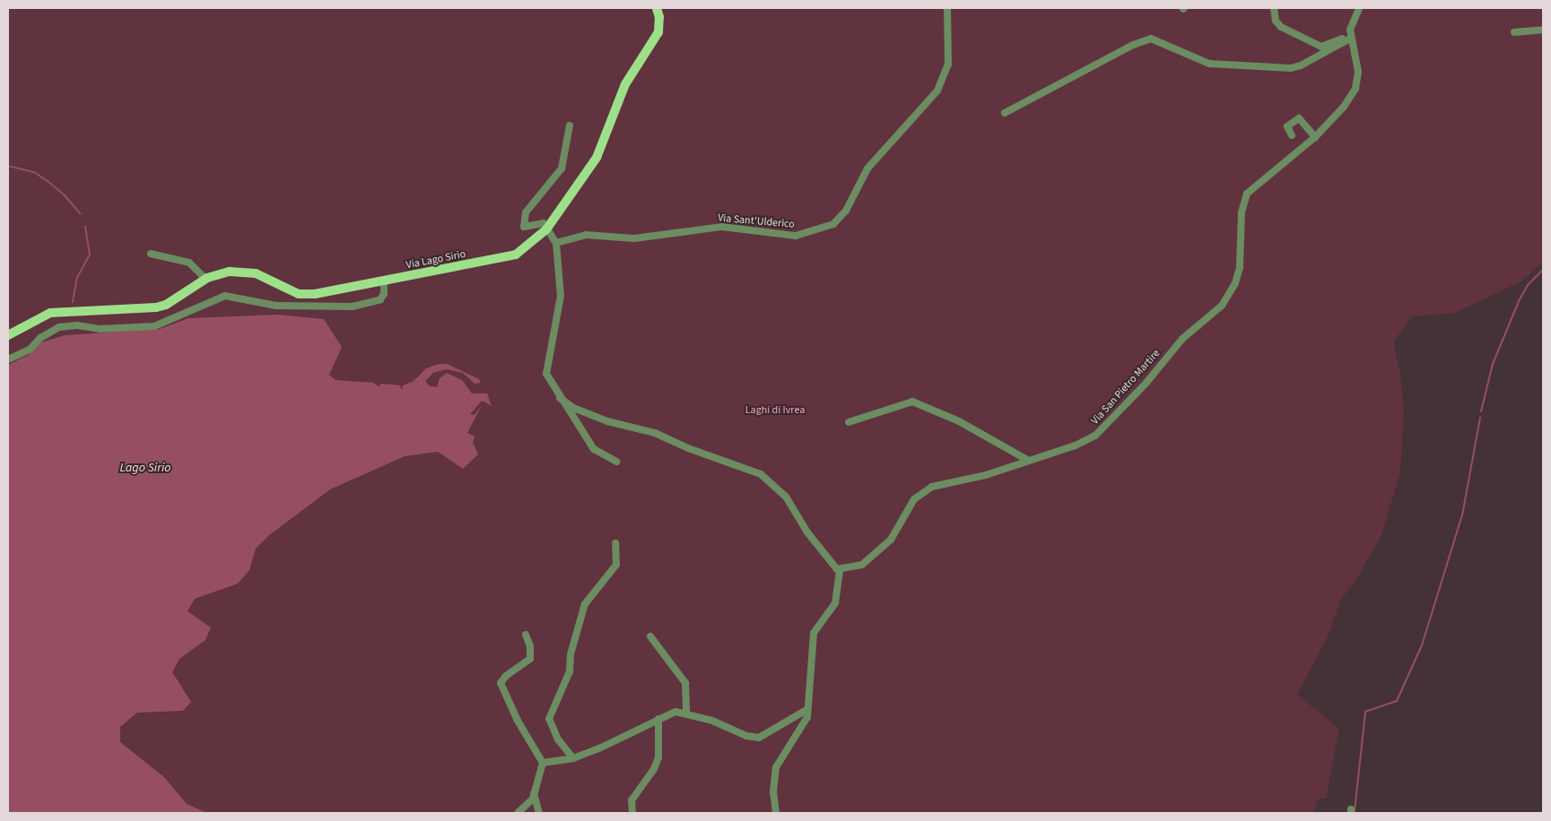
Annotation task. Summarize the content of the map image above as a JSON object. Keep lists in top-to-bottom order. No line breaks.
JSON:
{"streets":{"main road":["Via Lago Sirio"],"street":["Via Sant'Ulderico","Via San Pietro Martire"]},"water":["Lago Sirio"],"parks":["Laghi di Ivrea"]}
